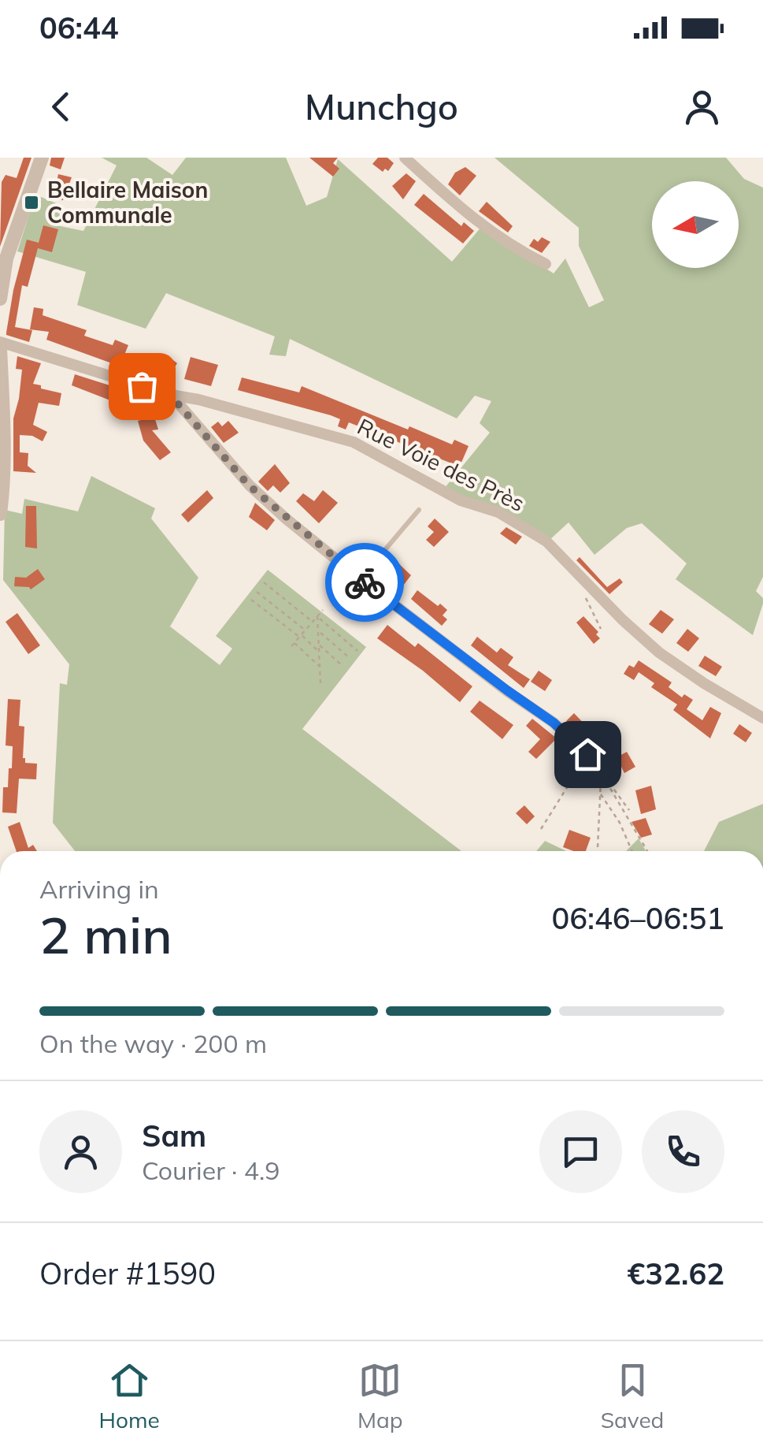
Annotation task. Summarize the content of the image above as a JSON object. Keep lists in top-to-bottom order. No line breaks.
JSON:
{"streets":{"street":["Rue Voie des Près"]},"places":{"transit":["Bellaire Maison Communale"]},"north":"left","page":{"status":"06:44","header":"Munchgo","heading":["2 min","Arriving in","06:46–06:51"],"panel":["Sam","Courier · 4.9","Order #1590","€32.62"],"bar":"On the way · 200 m","tabs":["Home","Map","Saved"]}}
